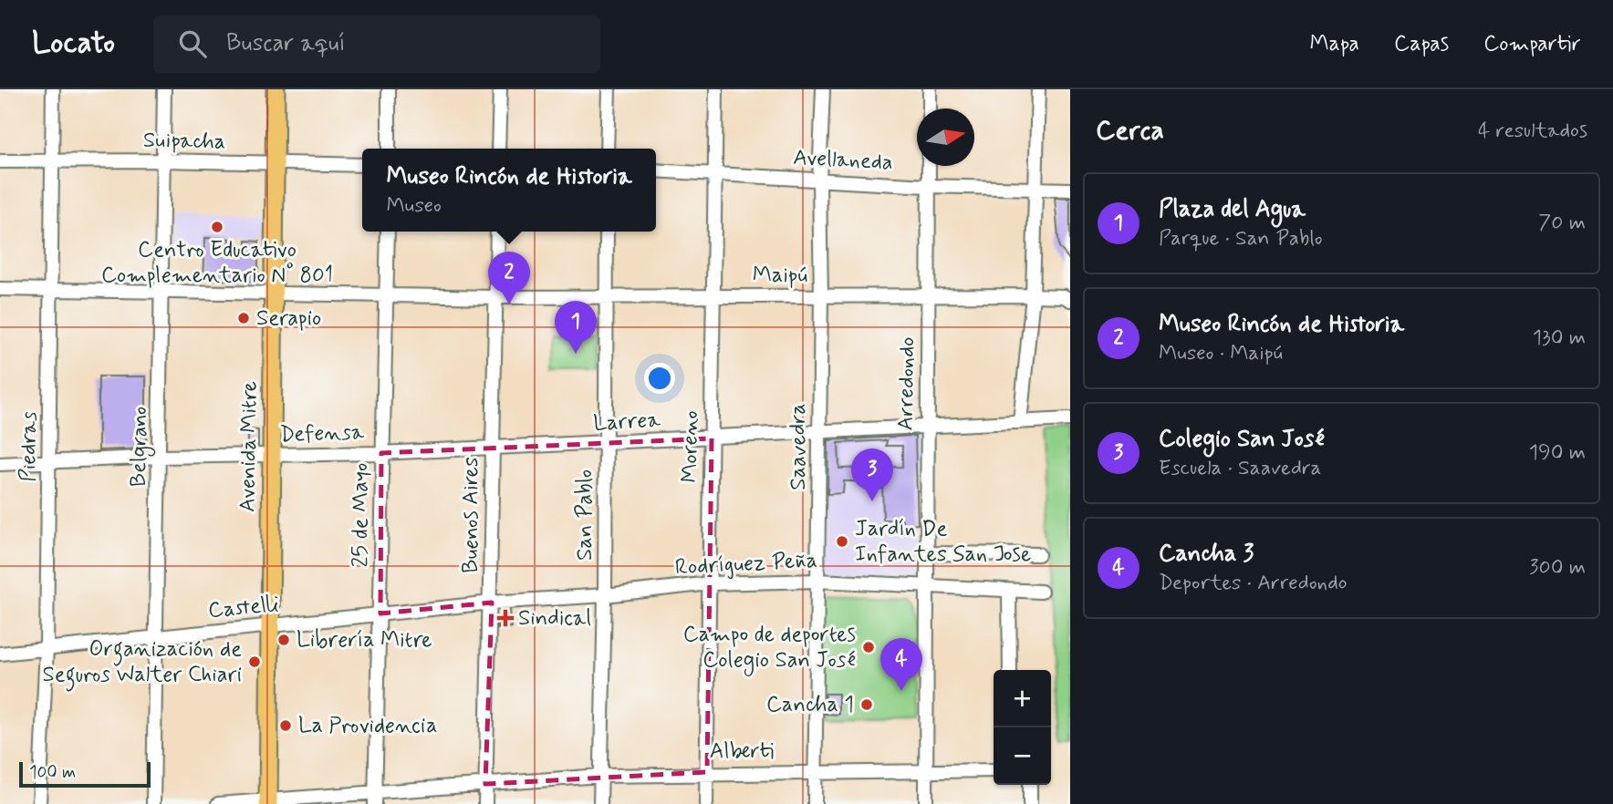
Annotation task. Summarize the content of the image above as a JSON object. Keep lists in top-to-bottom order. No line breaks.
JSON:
{"streets":{"main road":["Avenida Mitre"],"street":["Suipacha","Avellaneda","Maipú","Arredondo","Larrea","Defensa","Piedras","Belgrano","Moreno","Saavedra","25 de Mayo","Buenos Aires","San Pablo","Rodríguez Peña","Castelli","Alberti"]},"crossings":[["Suipacha","Piedras"],["Suipacha","Belgrano"],["Suipacha","Avenida Mitre"],["Avellaneda","Arredondo"],["Avellaneda","Moreno"],["Avellaneda","Saavedra"],["Maipú","Arredondo"],["Maipú","Piedras"],["Maipú","Belgrano"],["Maipú","Avenida Mitre"],["Maipú","Moreno"],["Maipú","Saavedra"],["Maipú","25 de Mayo"],["Maipú","Buenos Aires"],["Maipú","San Pablo"],["Arredondo","Larrea"],["Arredondo","Rodríguez Peña"],["Arredondo","Alberti"],["Larrea","Defensa"],["Larrea","Moreno"],["Larrea","Saavedra"],["Larrea","Buenos Aires"],["Larrea","San Pablo"],["Defensa","Piedras"],["Defensa","Belgrano"],["Defensa","Avenida Mitre"],["Defensa","25 de Mayo"],["Defensa","Buenos Aires"],["Piedras","Castelli"],["Belgrano","Castelli"],["Avenida Mitre","Castelli"],["Avenida Mitre","Alberti"],["Moreno","Rodríguez Peña"],["Moreno","Alberti"],["Saavedra","Rodríguez Peña"],["Saavedra","Alberti"],["25 de Mayo","Castelli"],["25 de Mayo","Alberti"],["Buenos Aires","Rodríguez Peña"],["Buenos Aires","Castelli"],["Buenos Aires","Alberti"],["San Pablo","Rodríguez Peña"],["San Pablo","Alberti"],["Rodríguez Peña","Castelli"]],"places":{"other":["Centro Educativo Complementario N° 801","Serapio","Jardín De Infantes San Jose","Librería Mitre","Campo de deportes Colegio San José","Organización de Seguros Walter Chiari","Cancha 1","La Providencia"],"health":["Sindical"]},"scale_bar":"100 m","north":"right","page":{"header":"Locato","search":"Buscar aquí","nav":["Mapa","Capas","Compartir"],"heading":["Cerca","4 resultados"],"popup":["Museo Rincón de Historia","Museo"],"list":[{"mark":"1","name":"Plaza del Agua","note":"Parque · San Pablo","value":"70 m"},{"mark":"2","name":"Museo Rincón de Historia","note":"Museo · Maipú","value":"130 m"},{"mark":"3","name":"Colegio San José","note":"Escuela · Saavedra","value":"190 m"},{"mark":"4","name":"Cancha 3","note":"Deportes · Arredondo","value":"300 m"}],"pins":["2","1","3","4"],"map_buttons":["+","−"],"scale":"100 m"}}
